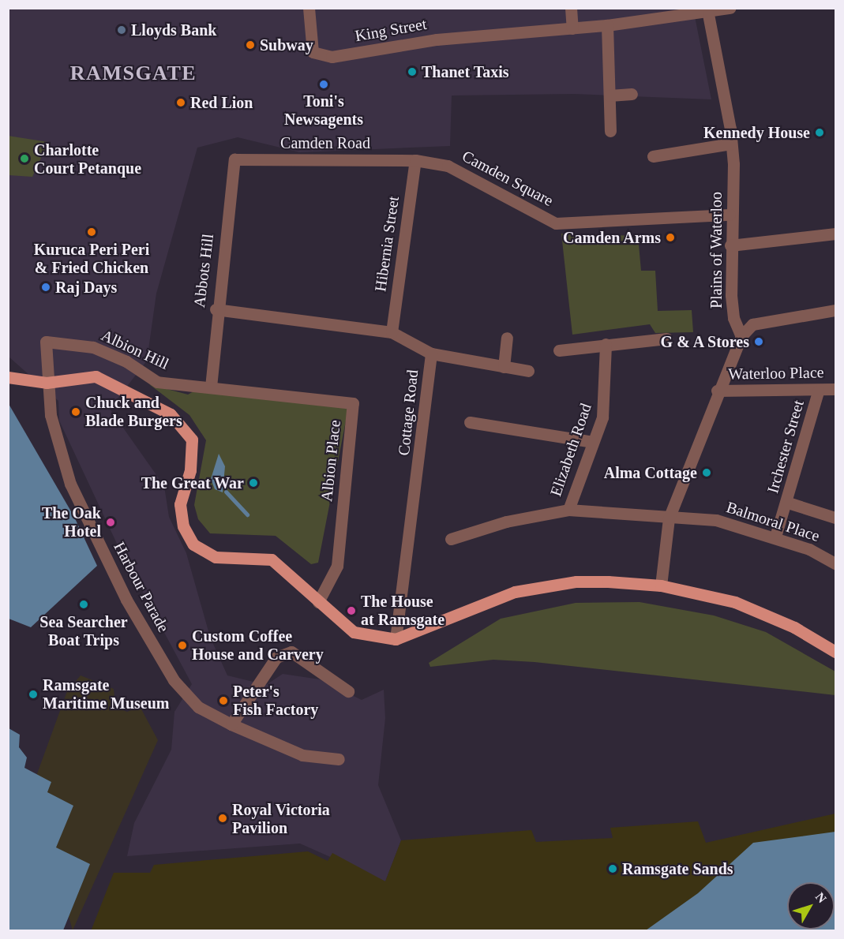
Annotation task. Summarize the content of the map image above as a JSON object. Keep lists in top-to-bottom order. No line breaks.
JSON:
{"streets":{"street":["King Street","Camden Road","Camden Square","Hibernia Street","Plains of Waterloo","Abbots Hill","Albion Hill","Waterloo Place","Cottage Road","Irchester Street","Elizabeth Road","Albion Place","Balmoral Place","Harbour Parade"]},"crossings":[["King Street","Plains of Waterloo"],["Camden Road","Camden Square"],["Camden Road","Hibernia Street"],["Camden Road","Abbots Hill"],["Camden Square","Hibernia Street"],["Camden Square","Plains of Waterloo"],["Hibernia Street","Cottage Road"],["Abbots Hill","Albion Hill"],["Abbots Hill","Cottage Road"],["Abbots Hill","Albion Place"],["Albion Hill","Albion Place"],["Albion Hill","Harbour Parade"],["Waterloo Place","Irchester Street"],["Irchester Street","Balmoral Place"],["Elizabeth Road","Balmoral Place"]],"districts":["RAMSGATE"],"places":["Lloyds Bank","Subway","Thanet Taxis","Toni's Newsagents","Red Lion","Kennedy House","Charlotte Court Petanque","Kuruca Peri Peri & Fried Chicken","Camden Arms","Raj Days","G & A Stores","Chuck and Blade Burgers","Alma Cottage","The Great War","The Oak Hotel","Sea Searcher Boat Trips","The House at Ramsgate","Custom Coffee House and Carvery","Ramsgate Maritime Museum","Peter's Fish Factory","Royal Victoria Pavilion","Ramsgate Sands"],"north":"top right"}
